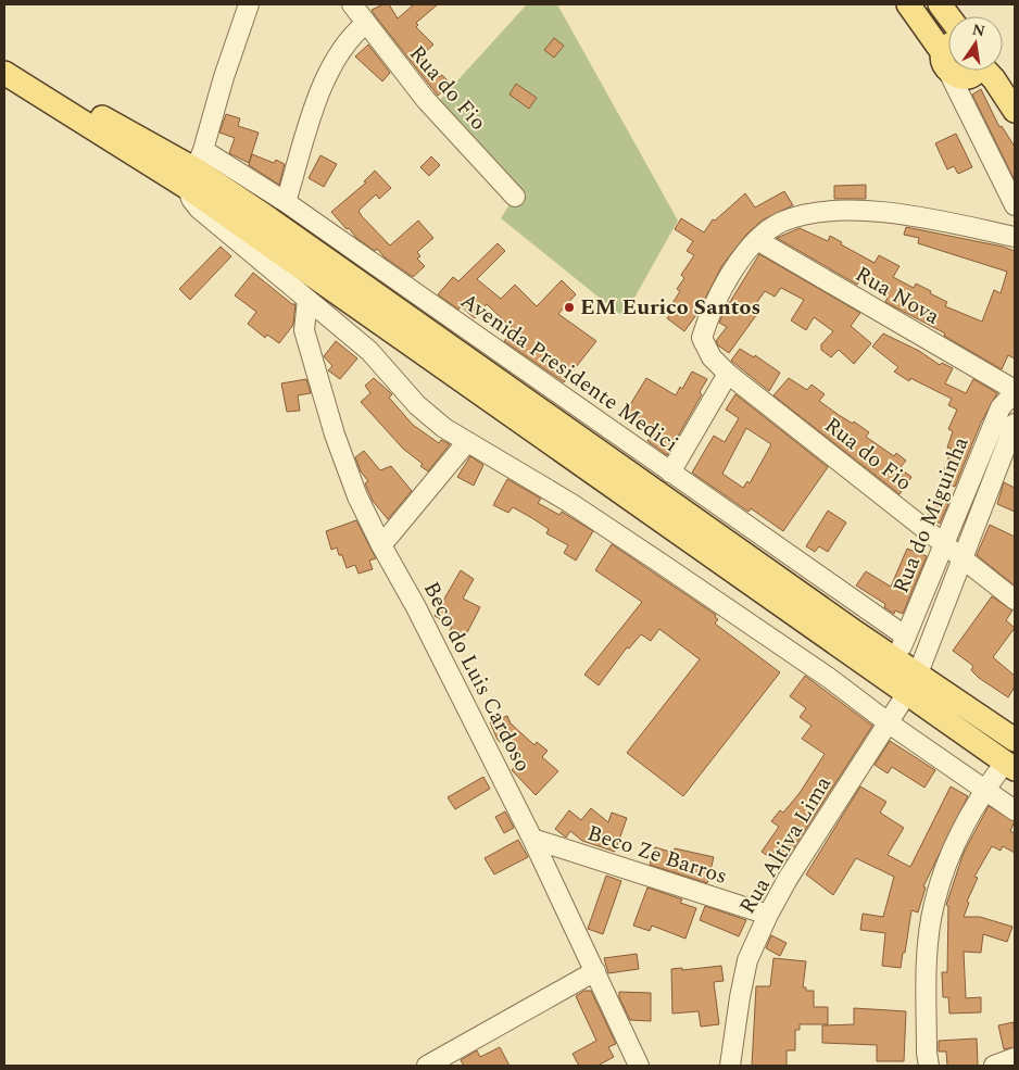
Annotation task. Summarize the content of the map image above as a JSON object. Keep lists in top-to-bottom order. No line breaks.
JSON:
{"streets":{"street":["Rua do Fio","Rua Nova","Avenida Presidente Medici","Rua do Miguinha","Beco do Luis Cardoso","Rua Altiva Lima","Beco Ze Barros"]},"crossings":[["Rua do Fio","Rua Nova"],["Rua do Fio","Rua do Miguinha"],["Rua Nova","Rua do Miguinha"],["Avenida Presidente Medici","Rua do Miguinha"],["Rua do Miguinha","Rua Altiva Lima"],["Beco do Luis Cardoso","Beco Ze Barros"],["Rua Altiva Lima","Beco Ze Barros"]],"places":["EM Eurico Santos"],"north":"top"}
